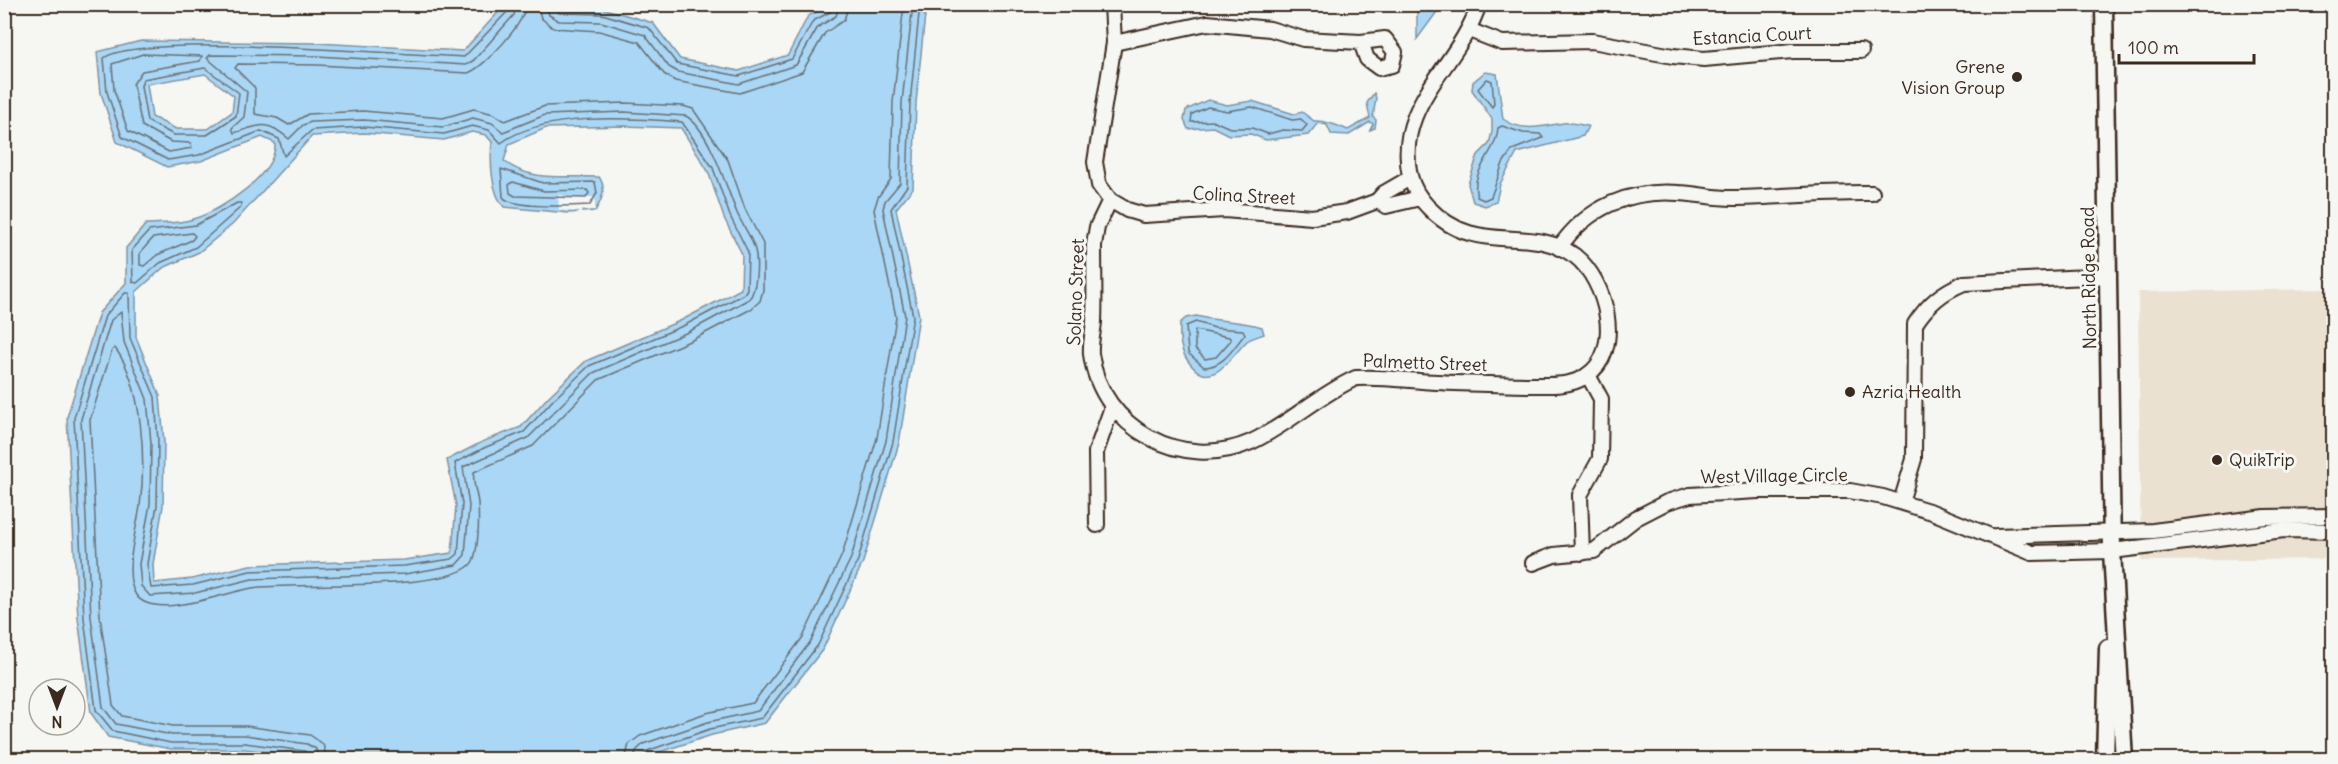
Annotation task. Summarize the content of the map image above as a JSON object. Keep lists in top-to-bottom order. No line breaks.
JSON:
{"streets":{"main road":["North Ridge Road"],"street":["Estancia Court","Colina Street","Solano Street","Palmetto Street","West Village Circle"]},"crossings":[["Colina Street","Solano Street"],["North Ridge Road","West Village Circle"],["Solano Street","Palmetto Street"]],"places":["Grene Vision Group","Azria Health","QuikTrip"],"scale_bar":"100 m","north":"bottom"}
